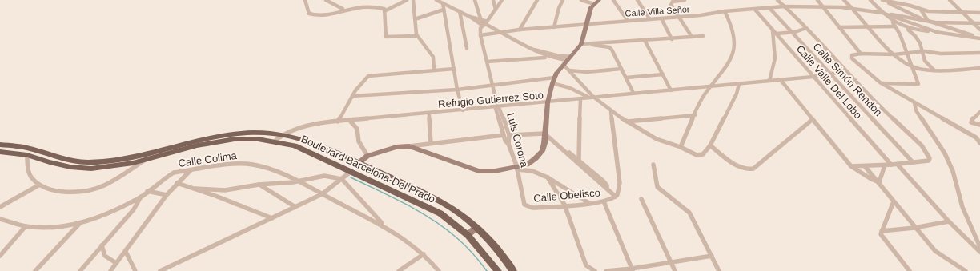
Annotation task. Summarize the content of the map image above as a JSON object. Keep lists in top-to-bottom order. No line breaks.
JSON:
{"streets":{"main road":["Boulevard Barcelona-Del Prado"],"street":["Calle Villa Señor","Calle Simón Rendón","Calle Valle Del Lobo","Refugio Gutierrez Soto","Luis Corona","Calle Colima","Calle Obelisco"]},"crossings":[["Calle Villa Señor","Calle Simón Rendón"],["Calle Villa Señor","Calle Valle Del Lobo"],["Calle Villa Señor","Luis Corona"],["Calle Simón Rendón","Calle Valle Del Lobo"],["Calle Simón Rendón","Refugio Gutierrez Soto"],["Calle Valle Del Lobo","Refugio Gutierrez Soto"],["Refugio Gutierrez Soto","Luis Corona"],["Refugio Gutierrez Soto","Boulevard Barcelona-Del Prado"],["Luis Corona","Calle Obelisco"]]}
